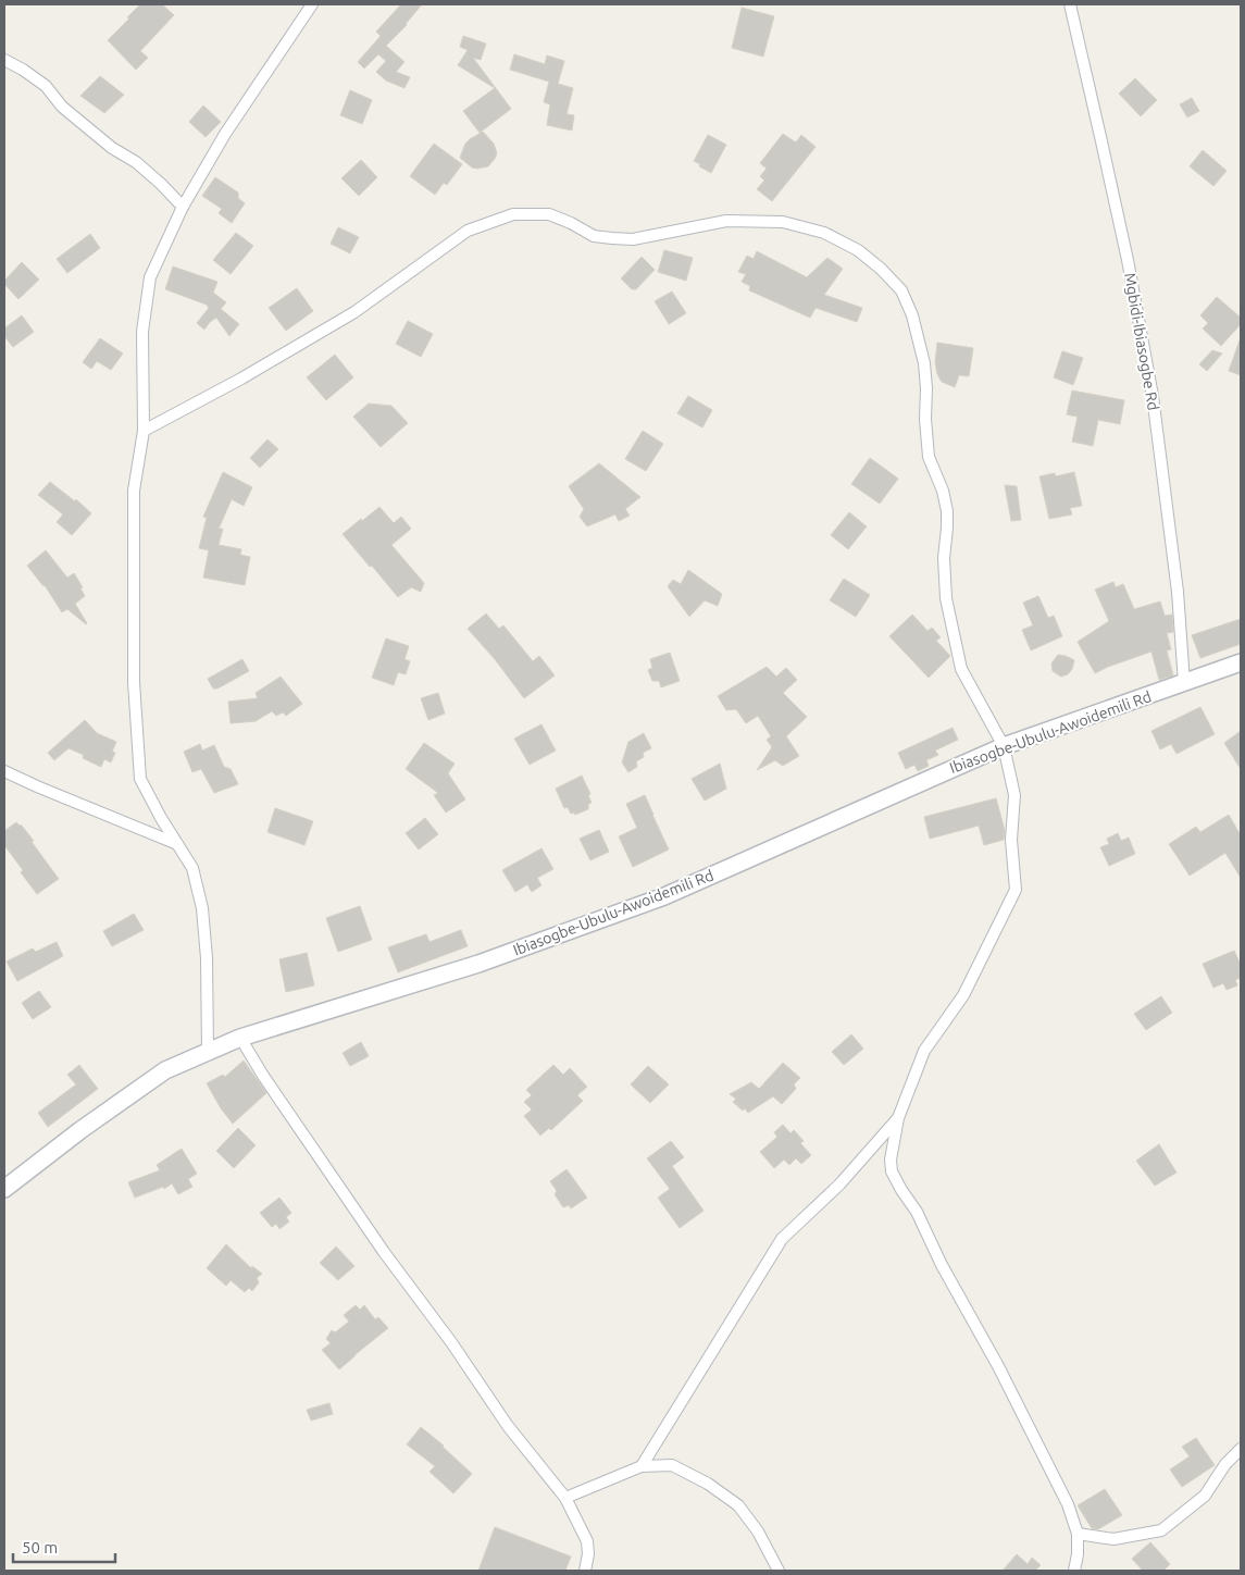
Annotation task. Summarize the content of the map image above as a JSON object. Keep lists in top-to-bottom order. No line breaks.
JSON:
{"streets":{"street":["Mgbidi-Ibiasogbe Rd","Ibiasogbe-Ubulu-Awoidemili Rd"]},"crossings":[["Mgbidi-Ibiasogbe Rd","Ibiasogbe-Ubulu-Awoidemili Rd"]],"scale_bar":"50 m"}
